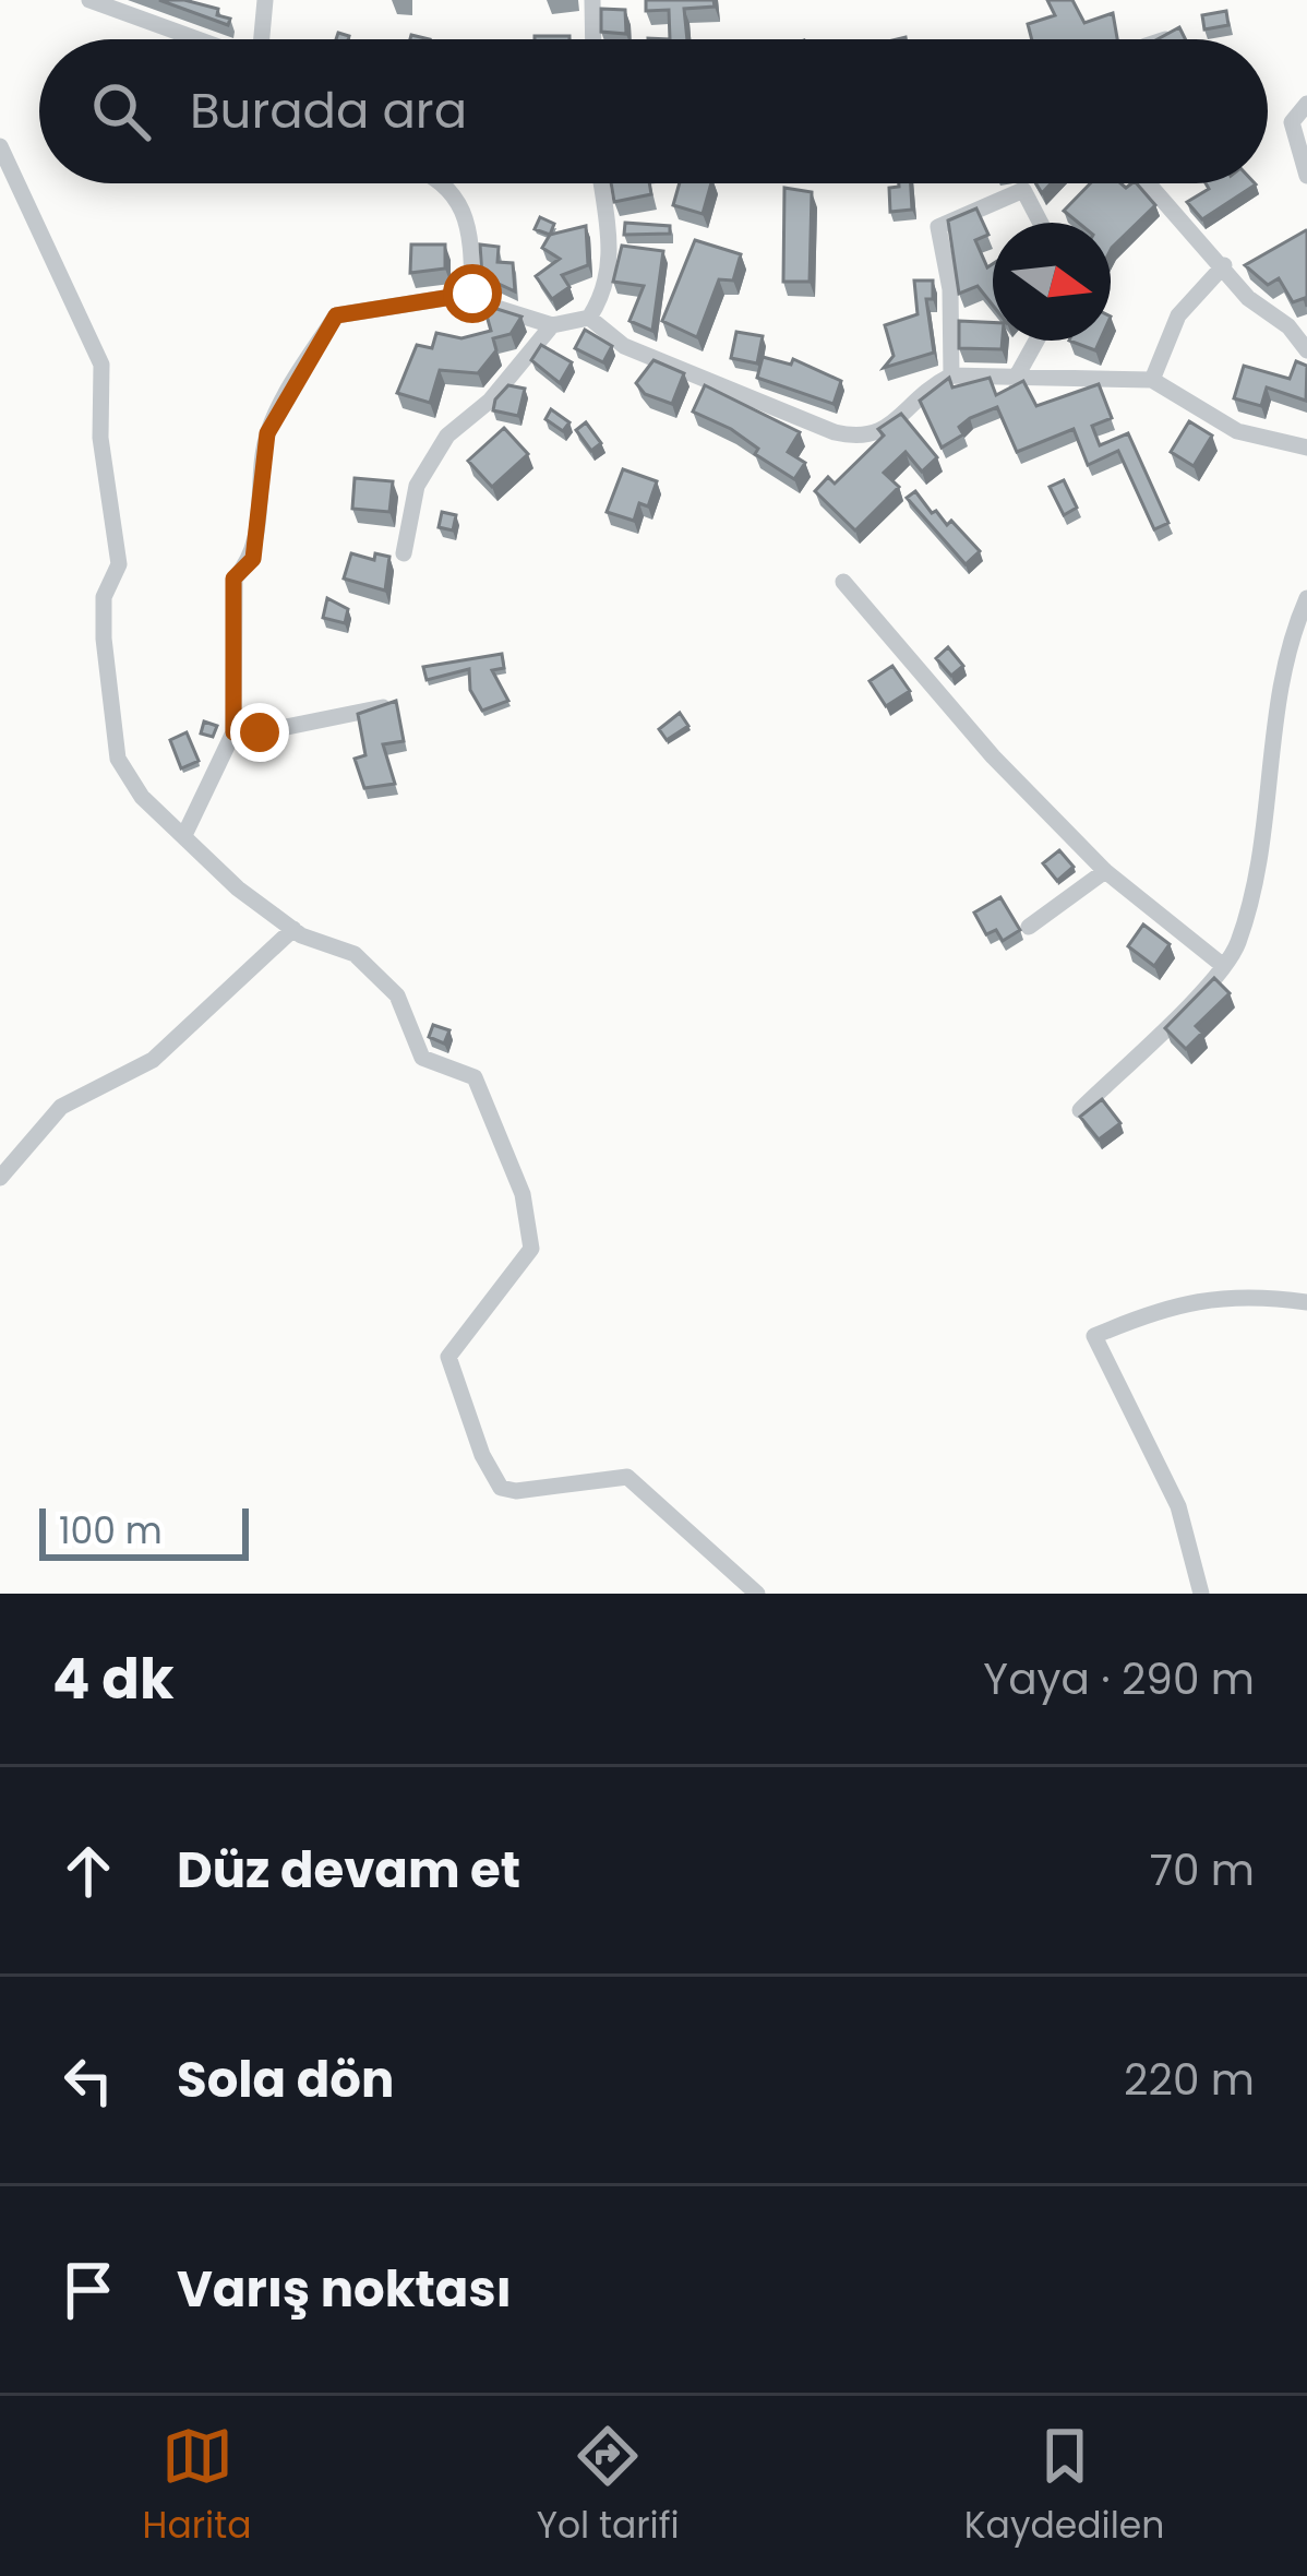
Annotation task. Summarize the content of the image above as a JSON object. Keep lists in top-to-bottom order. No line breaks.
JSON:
{"scale_bar":"100 m","north":"right","page":{"search":"Burada ara","scale":"100 m","heading":["4 dk","Yaya · 290 m"],"list":[["Düz devam et","70 m"],["Sola dön","220 m"],"Varış noktası"],"nav":["Harita","Yol tarifi","Kaydedilen"]}}
